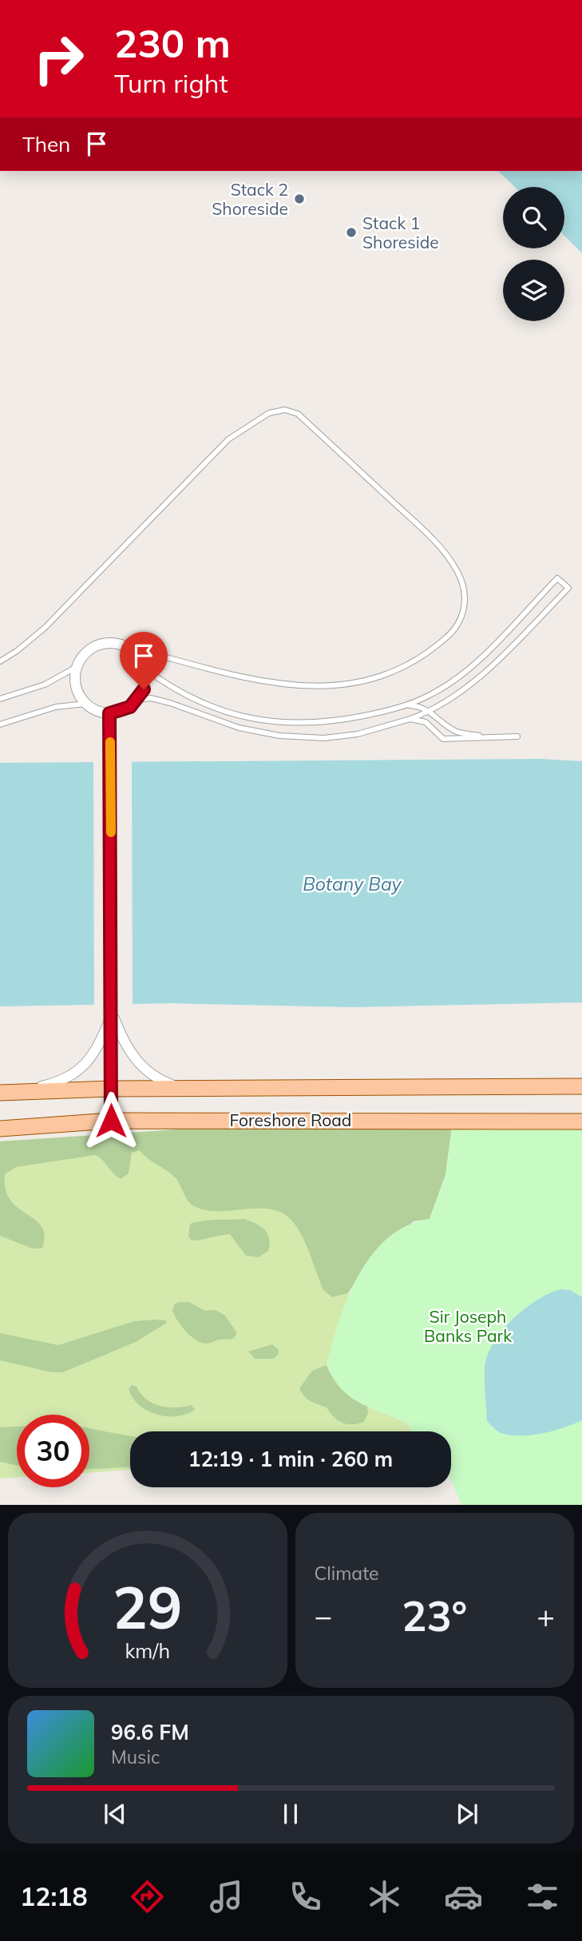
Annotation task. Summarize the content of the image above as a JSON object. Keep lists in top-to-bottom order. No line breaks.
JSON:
{"streets":{"main road":["Foreshore Road"]},"water":["Botany Bay"],"parks":["Sir Joseph Banks Park"],"places":["Stack 2 Shoreside","Stack 1 Shoreside"],"page":{"turn":["230 m","Turn right"],"then":"Then","limit":"30","trip":"12:19 · 1 min · 260 m","tile":"Climate","heat":["−","23°","+"],"song":["96.6 FM","Music"],"tabs":"12:18","gauge":["29","km/h"]}}
